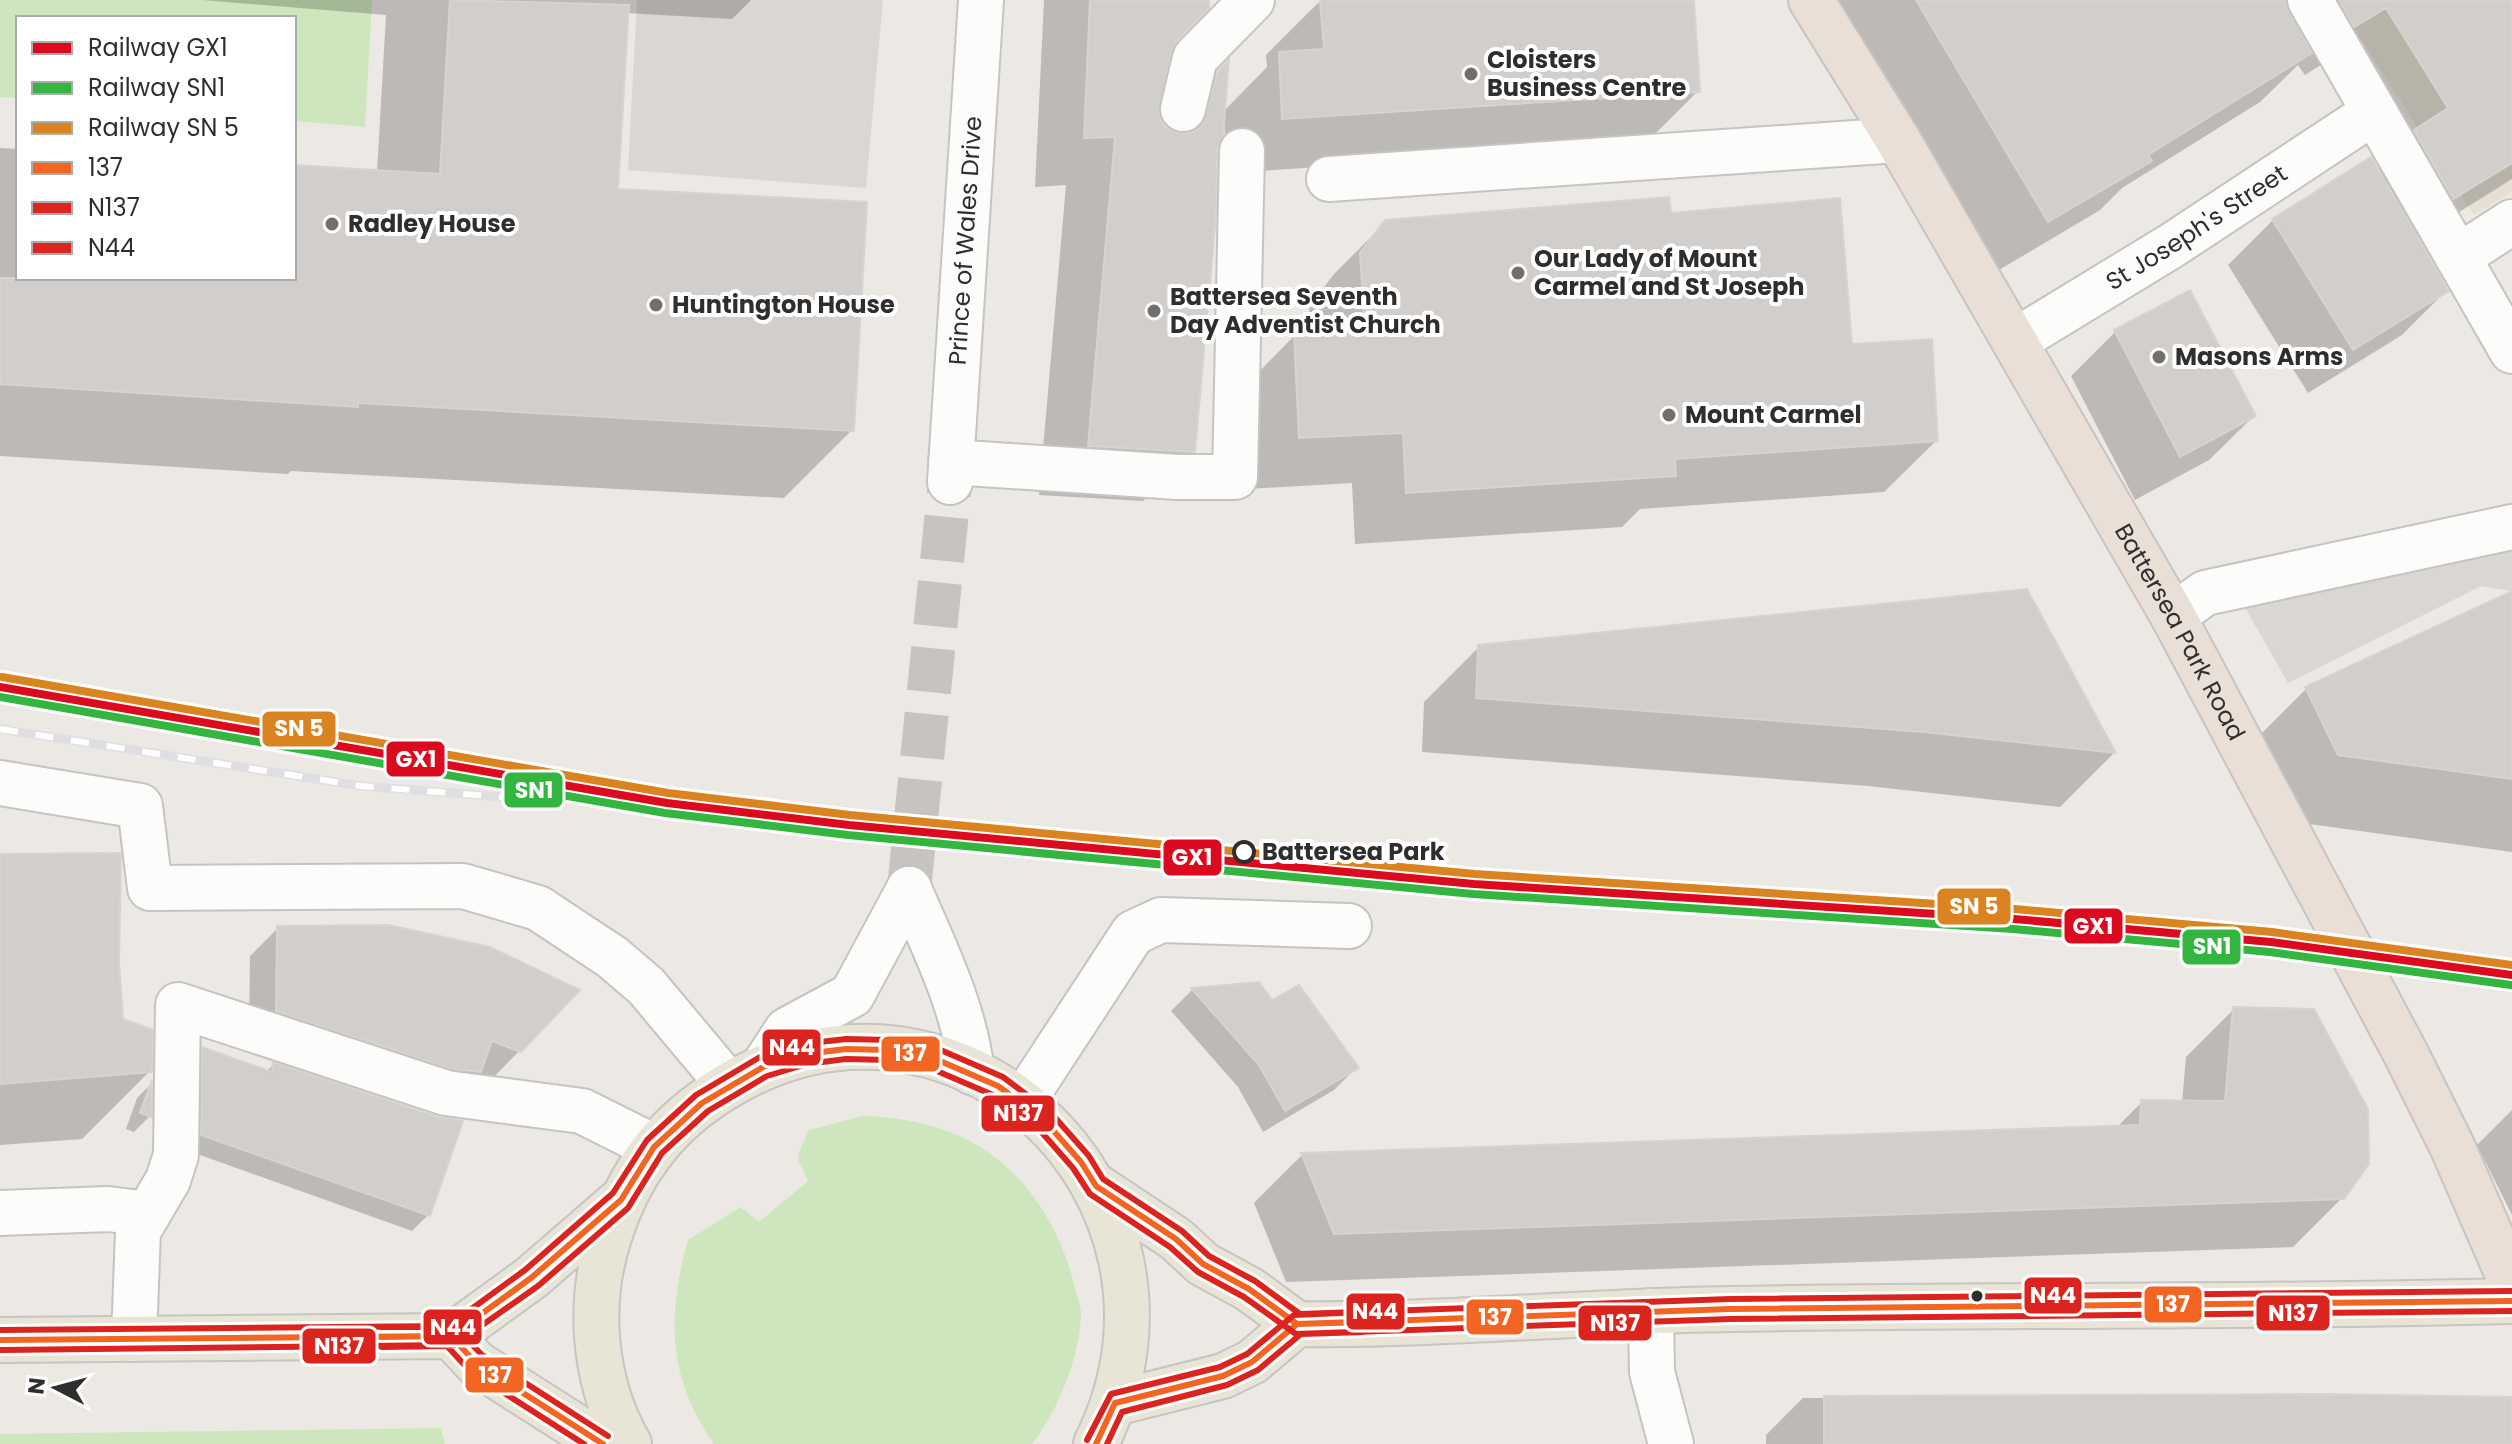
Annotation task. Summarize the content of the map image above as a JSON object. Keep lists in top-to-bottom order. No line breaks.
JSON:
{"streets":{"highway":["Battersea Park Road"],"street":["St Joseph's Street","Prince of Wales Drive"]},"crossings":[["St Joseph's Street","Battersea Park Road"]],"places":["Cloisters Business Centre","Radley House","Our Lady of Mount Carmel and St Joseph","Huntington House","Battersea Seventh Day Adventist Church","Masons Arms","Mount Carmel","Battersea Park"],"lines":["rail line GX1","rail line SN1","transit line N44","transit line 137","transit line N137"],"legend":["Railway GX1","Railway SN1","Railway SN 5","137","N137","N44"],"north":"left"}
